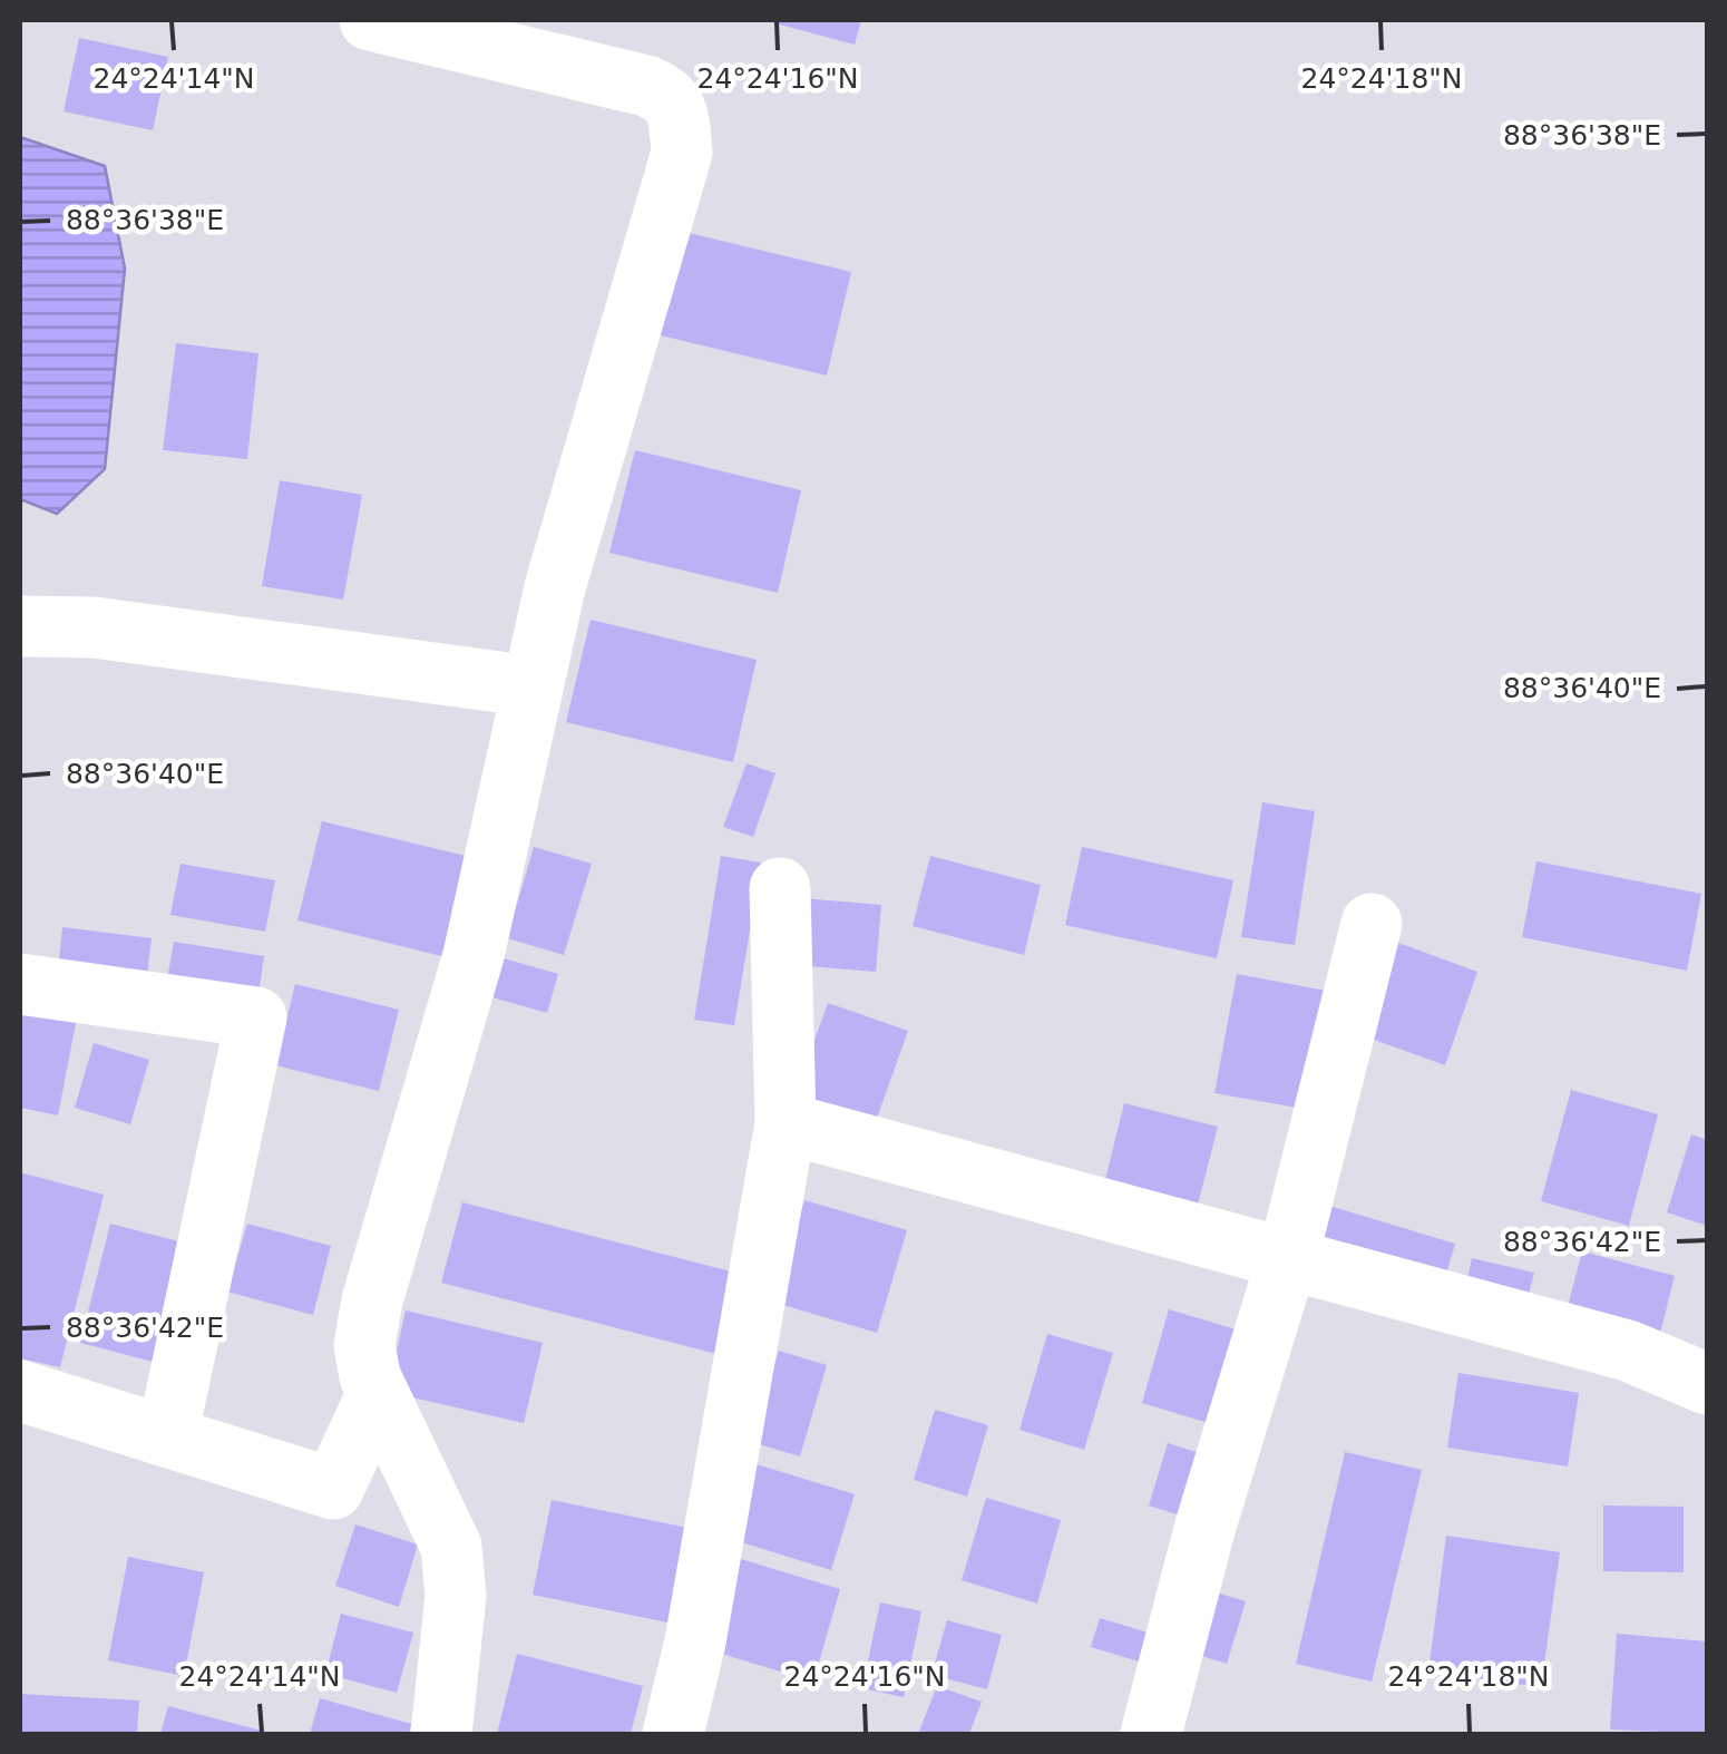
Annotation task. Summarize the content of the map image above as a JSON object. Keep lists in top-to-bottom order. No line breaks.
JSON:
{"coordinates":["24°24'14\"N","24°24'16\"N","24°24'18\"N","88°36'38\"E","88°36'40\"E","88°36'42\"E"]}
